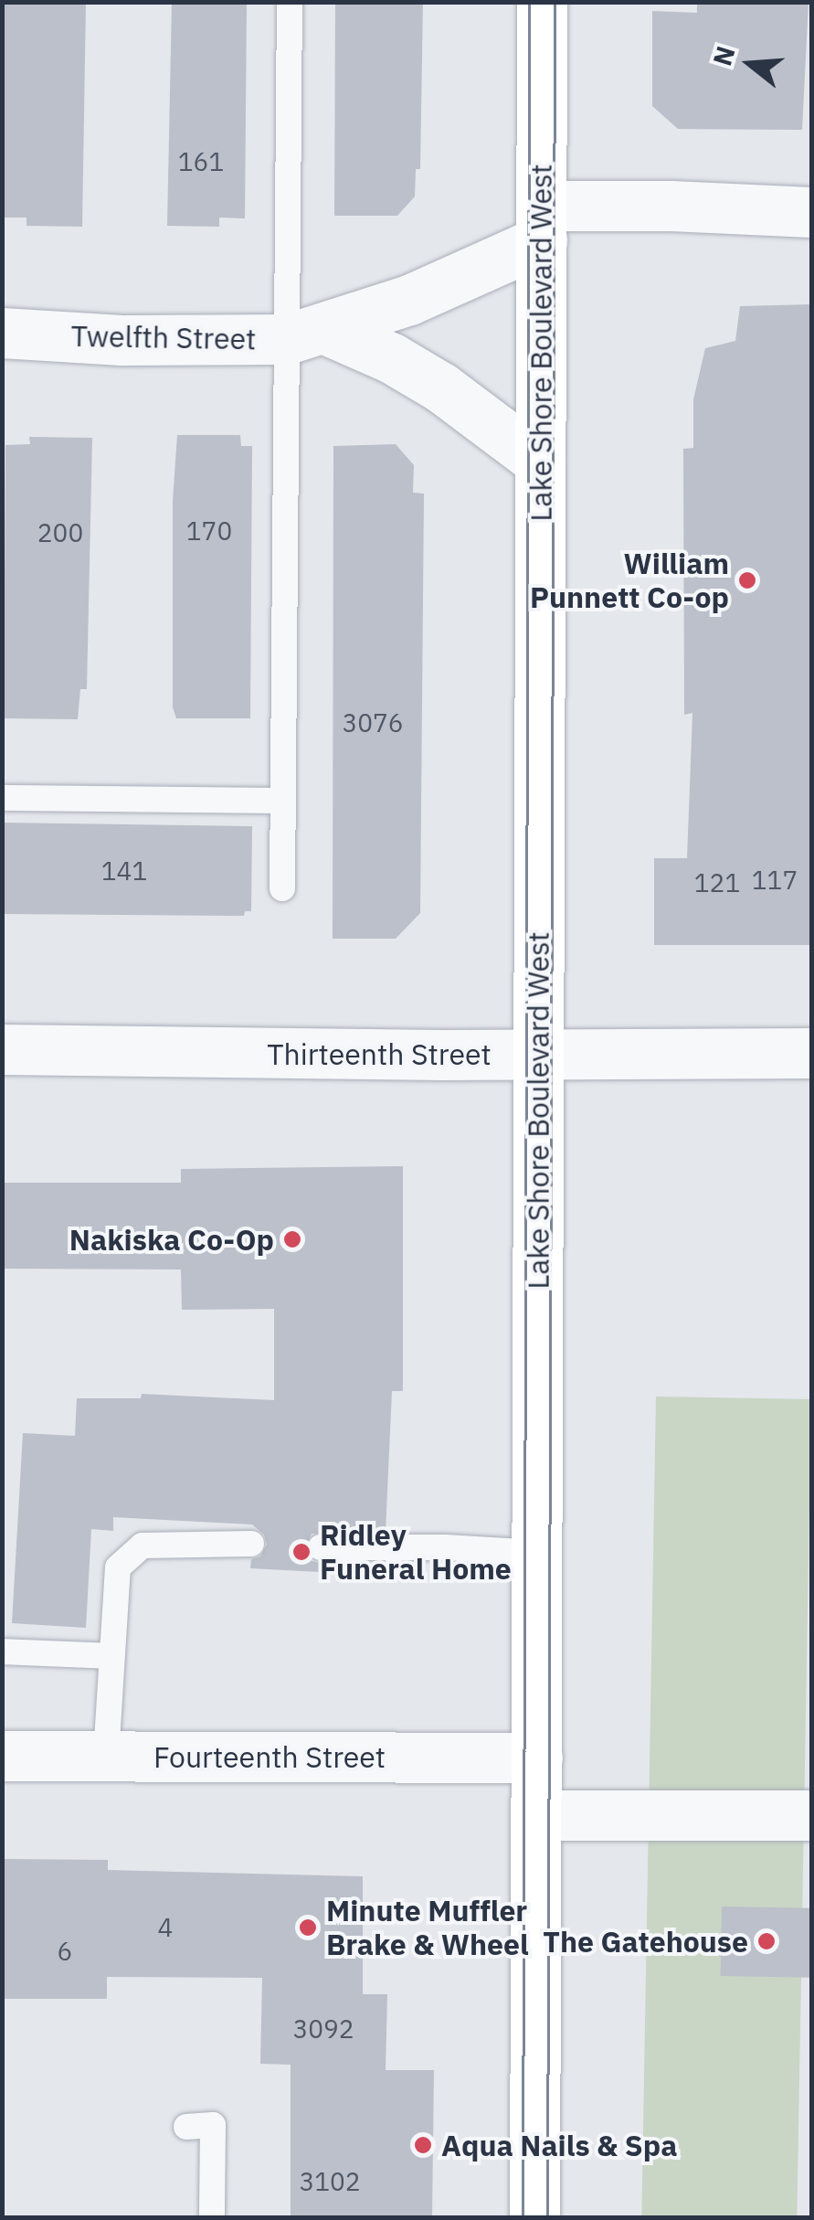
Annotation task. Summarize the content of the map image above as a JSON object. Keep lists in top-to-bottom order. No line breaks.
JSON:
{"streets":{"main road":["Lake Shore Boulevard West"],"street":["Twelfth Street","Thirteenth Street","Fourteenth Street"]},"crossings":[["Twelfth Street","Lake Shore Boulevard West"],["Lake Shore Boulevard West","Thirteenth Street"],["Lake Shore Boulevard West","Fourteenth Street"]],"places":["William Punnett Co-op","Nakiska Co-Op","Ridley Funeral Home","Minute Muffler Brake & Wheel","The Gatehouse","Aqua Nails & Spa"],"house_numbers":["161","170","200","3076","141","117","121","4","6","3092","3102"],"north":"left"}
